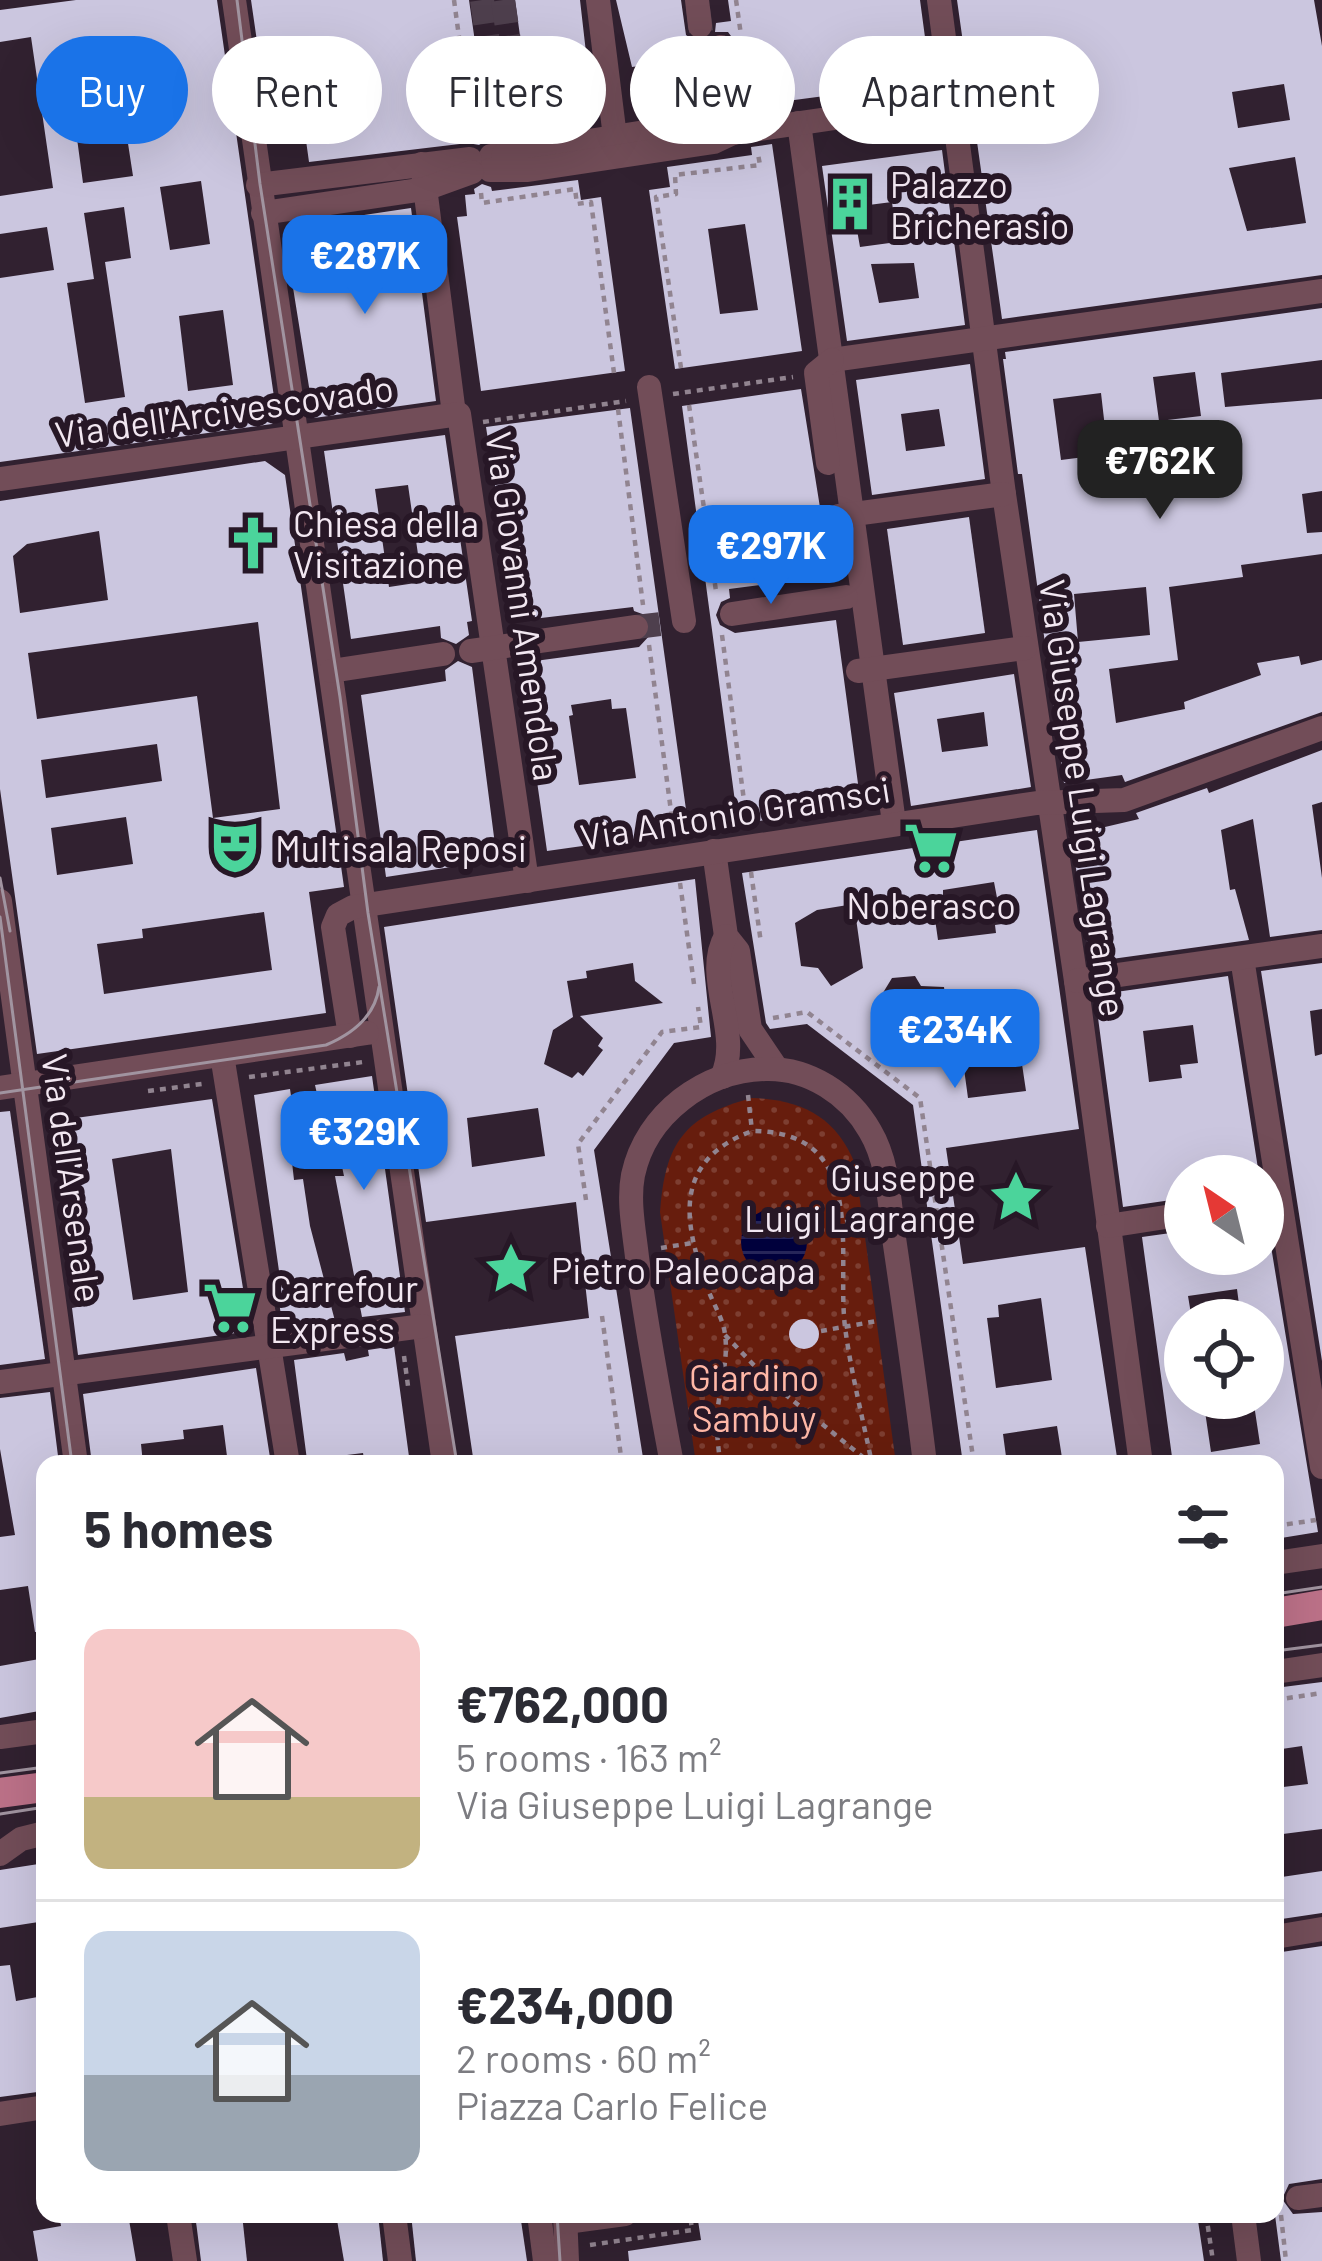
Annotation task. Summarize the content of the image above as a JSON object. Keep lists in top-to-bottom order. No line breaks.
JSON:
{"streets":{"street":["Via dell'Arcivescovado","Via Giovanni Amendola","Via Giuseppe Luigi Lagrange","Via Antonio Gramsci","Via dell'Arsenale"]},"crossings":[["Via dell'Arcivescovado","Via Giovanni Amendola"],["Via Giovanni Amendola","Via Antonio Gramsci"],["Via Giuseppe Luigi Lagrange","Via Antonio Gramsci"]],"parks":["Giardino Sambuy"],"places":{"building":["Palazzo Bricherasio"],"church":["Chiesa della Visitazione"],"theatre":["Multisala Reposi"],"supermarket":["Noberasco","Carrefour Express"],"place":["Giuseppe Luigi Lagrange","Pietro Paleocapa"]},"north":"top left","page":{"chip":["Buy","Rent","Filters","New","Apartment"],"price":["€287K","€762K","€297K","€234K","€329K"],"heading":"5 homes","list":[{"name":"€762,000","note":"5 rooms · 163 m² · Via Giuseppe Luigi Lagrange"},{"name":"€234,000","note":"2 rooms · 60 m² · Piazza Carlo Felice"}]}}
